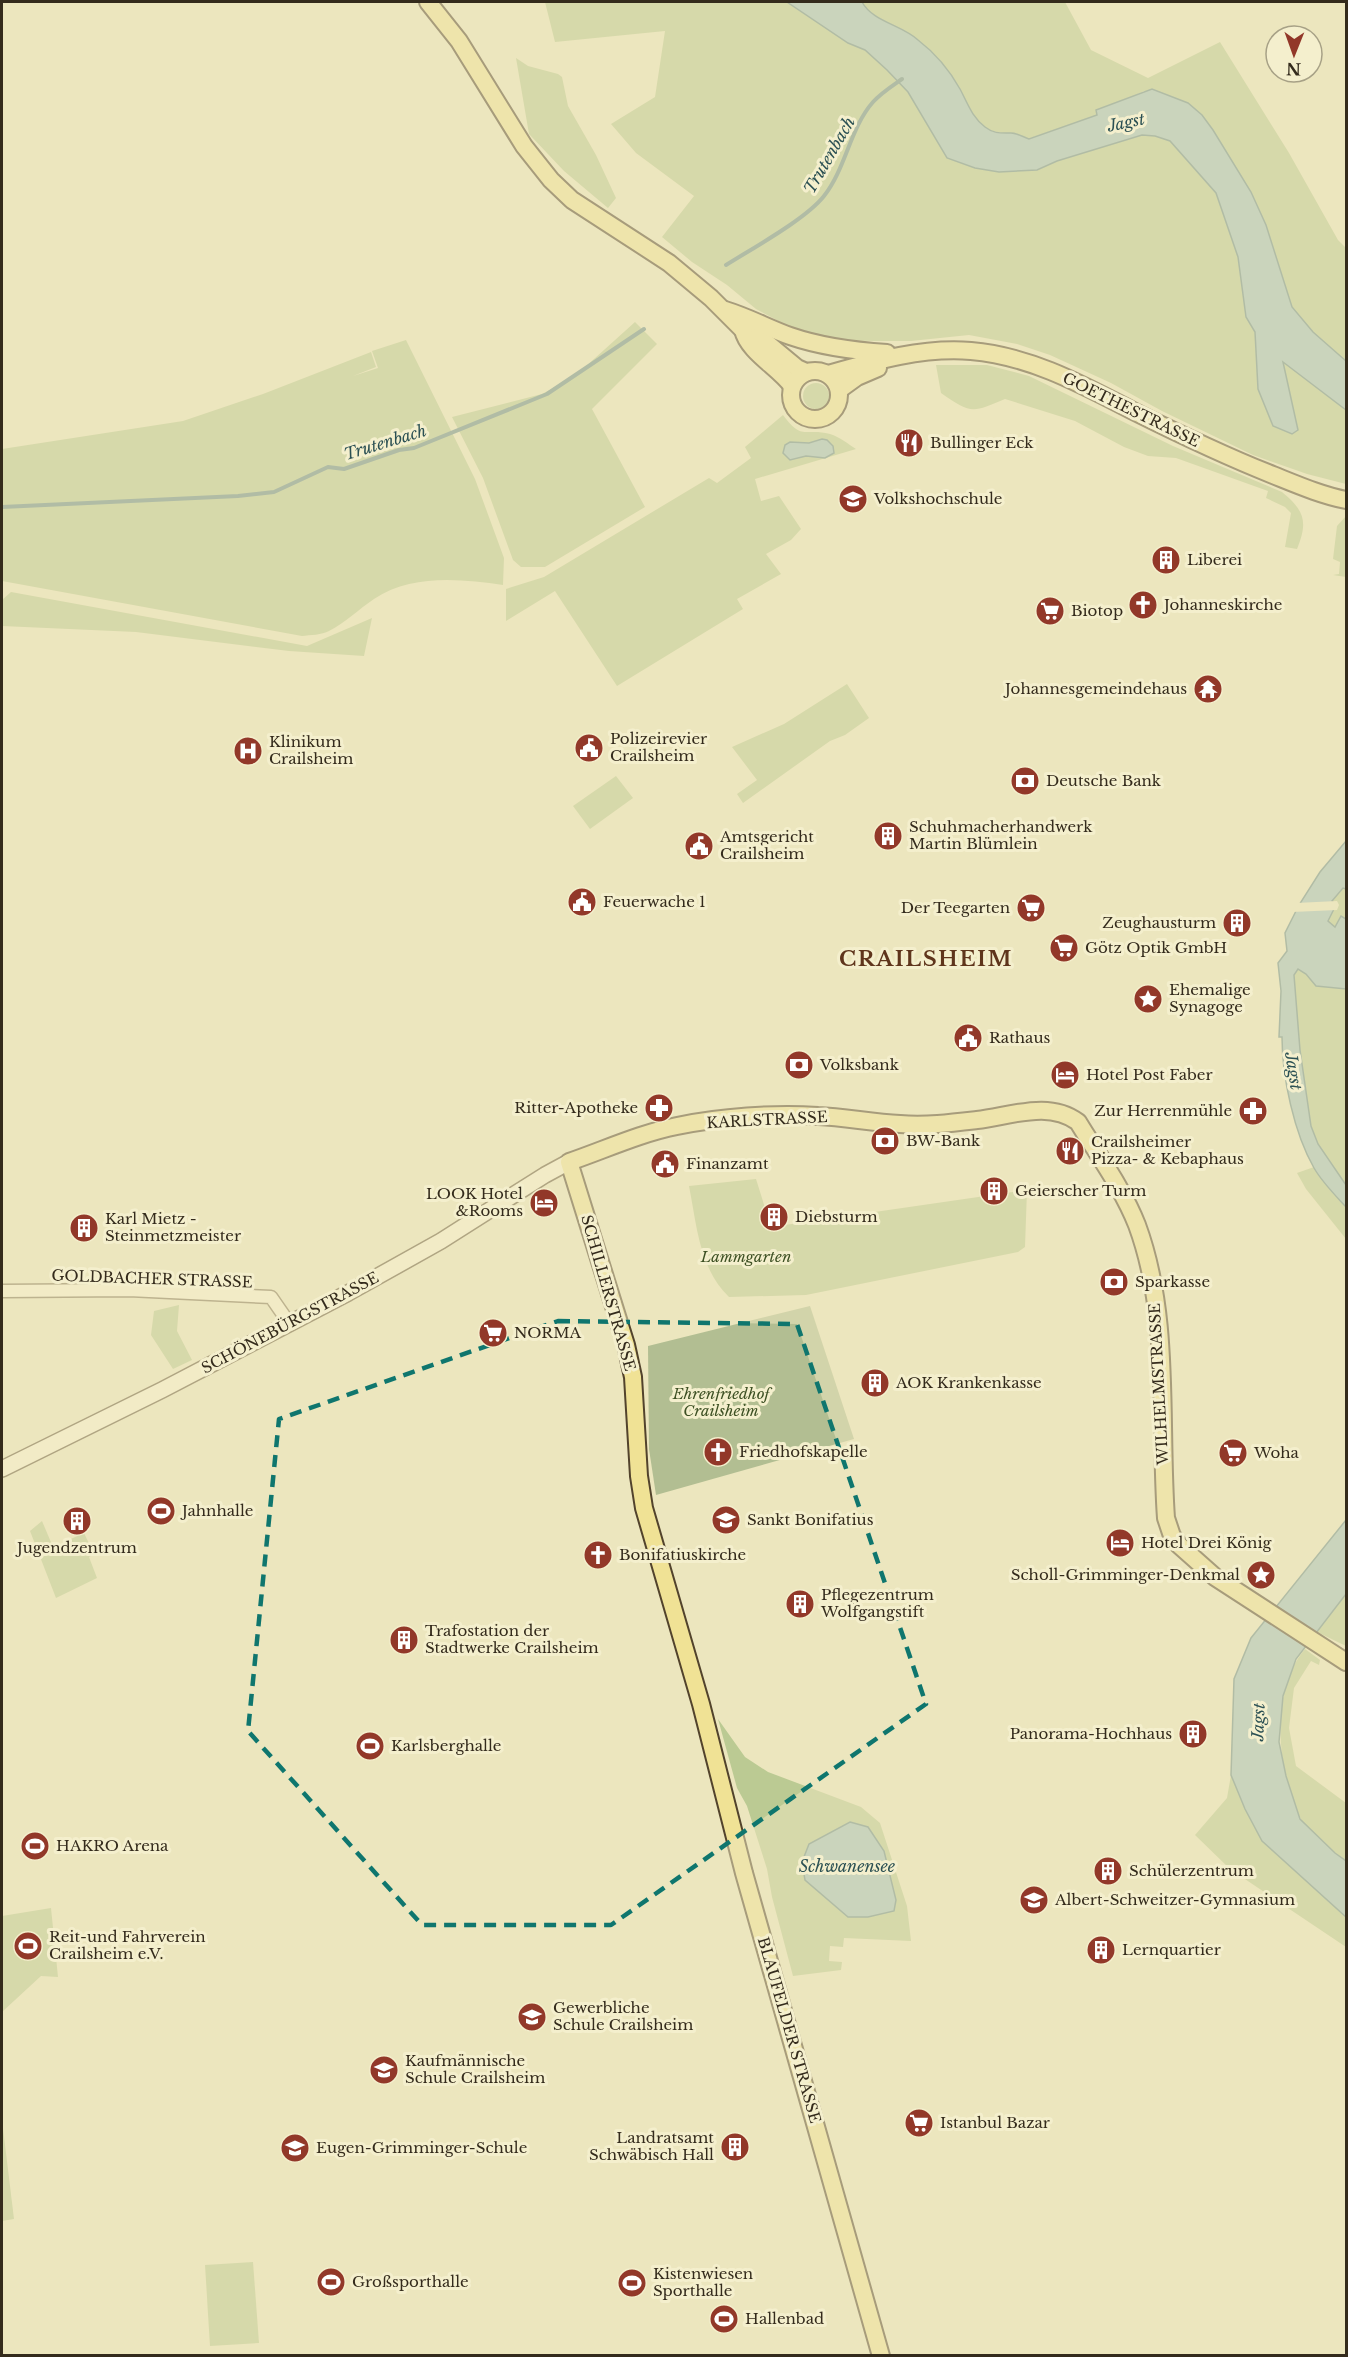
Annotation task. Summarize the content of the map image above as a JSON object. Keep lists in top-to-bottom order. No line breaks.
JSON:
{"streets":{"main road":["GOETHESTRASSE","KARLSTRASSE","SCHILLERSTRASSE","SCHÖNEBÜRGSTRASSE","WILHELMSTRASSE","BLAUFELDER STRASSE"],"street":["GOLDBACHER STRASSE"]},"crossings":[["KARLSTRASSE","SCHILLERSTRASSE"],["KARLSTRASSE","SCHÖNEBÜRGSTRASSE"],["KARLSTRASSE","WILHELMSTRASSE"],["GOLDBACHER STRASSE","SCHÖNEBÜRGSTRASSE"],["SCHILLERSTRASSE","SCHÖNEBÜRGSTRASSE"],["SCHILLERSTRASSE","BLAUFELDER STRASSE"]],"districts":["CRAILSHEIM"],"water":["Jagst","Trutenbach","Schwanensee"],"parks":["Lammgarten","Ehrenfriedhof Crailsheim"],"places":{"restaurant":["Bullinger Eck","Crailsheimer Pizza- & Kebaphaus"],"school or university":["Volkshochschule","Sankt Bonifatius","Albert-Schweitzer-Gymnasium","Gewerbliche Schule Crailsheim","Kaufmännische Schule Crailsheim","Eugen-Grimminger-Schule"],"building":["Liberei","Schuhmacherhandwerk Martin Blümlein","Zeughausturm","Geierscher Turm","Diebsturm","Karl Mietz - Steinmetzmeister","AOK Krankenkasse","Jugendzentrum","Pflegezentrum Wolfgangstift","Trafostation der Stadtwerke Crailsheim","Panorama-Hochhaus","Schülerzentrum","Lernquartier","Landratsamt Schwäbisch Hall"],"church":["Johanneskirche","Friedhofskapelle","Bonifatiuskirche"],"supermarket":["Biotop","Der Teegarten","Götz Optik GmbH","NORMA","Woha","Istanbul Bazar"],"temple":["Johannesgemeindehaus"],"public building":["Polizeirevier Crailsheim","Amtsgericht Crailsheim","Feuerwache 1","Rathaus","Finanzamt"],"hospital":["Klinikum Crailsheim"],"bank":["Deutsche Bank","Volksbank","BW-Bank","Sparkasse"],"place":["Ehemalige Synagoge","Scholl-Grimminger-Denkmal"],"hotel":["Hotel Post Faber","LOOK Hotel &Rooms","Hotel Drei König"],"pharmacy":["Ritter-Apotheke","Zur Herrenmühle"],"sports":["Jahnhalle","Karlsberghalle","HAKRO Arena","Reit-und Fahrverein Crailsheim e.V.","Großsporthalle","Kistenwiesen Sporthalle","Hallenbad"]},"north":"bottom"}
